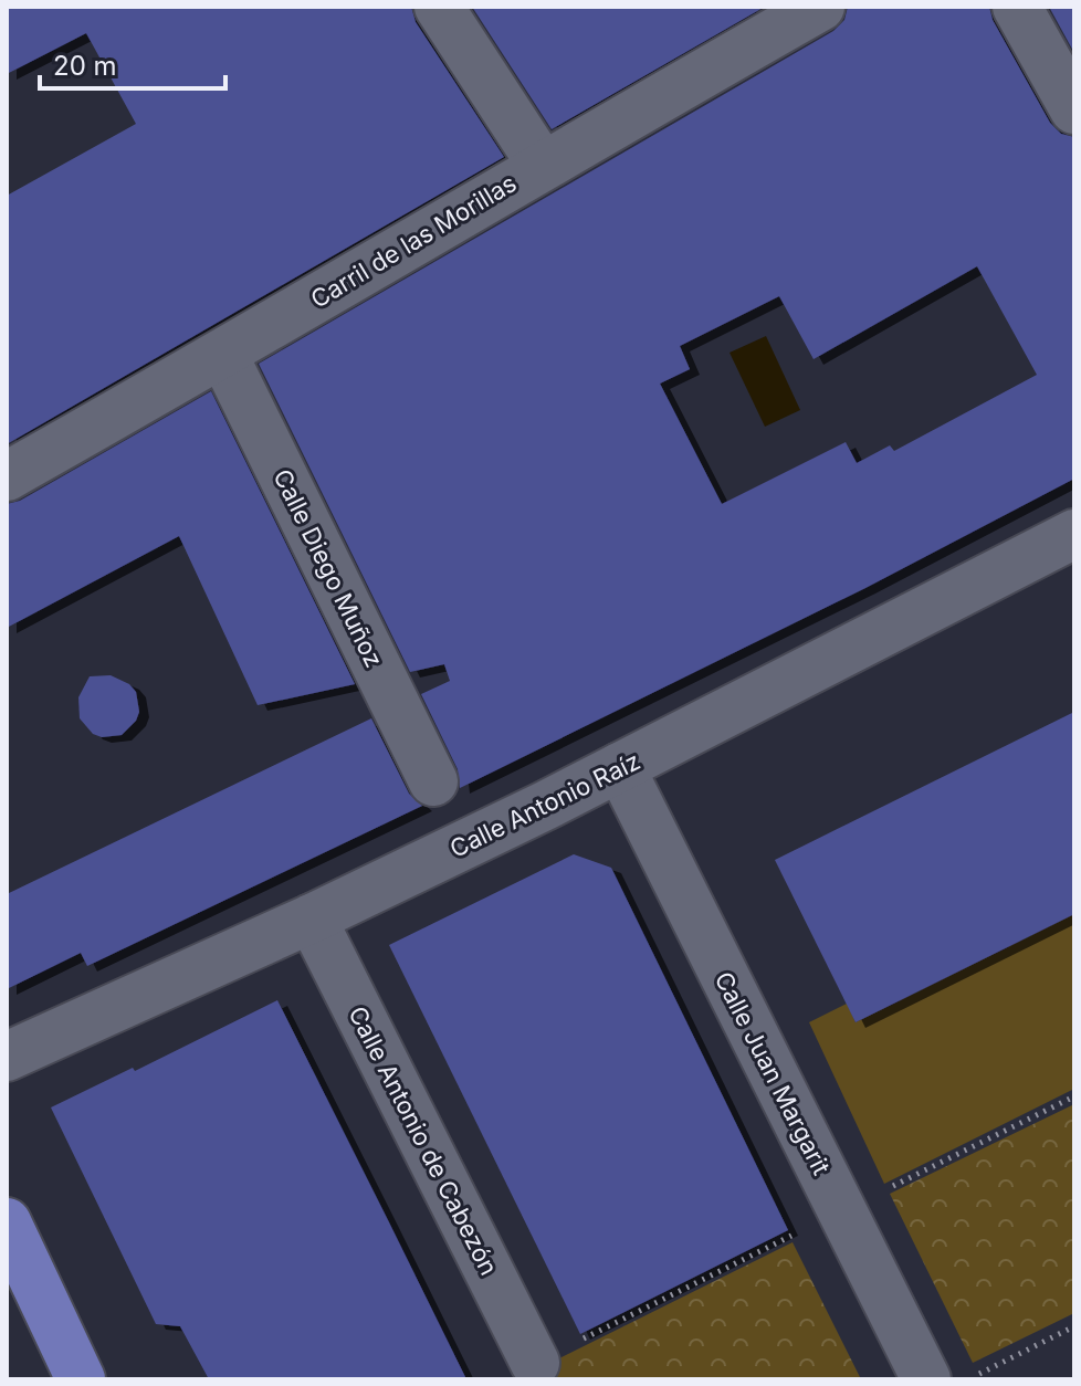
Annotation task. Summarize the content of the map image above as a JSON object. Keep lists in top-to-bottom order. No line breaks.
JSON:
{"streets":{"street":["Carril de las Morillas","Calle Diego Muñoz","Calle Antonio Raíz","Calle Juan Margarit","Calle Antonio de Cabezón"]},"crossings":[["Carril de las Morillas","Calle Diego Muñoz"],["Calle Antonio Raíz","Calle Juan Margarit"],["Calle Antonio Raíz","Calle Antonio de Cabezón"]],"scale_bar":"20 m"}
